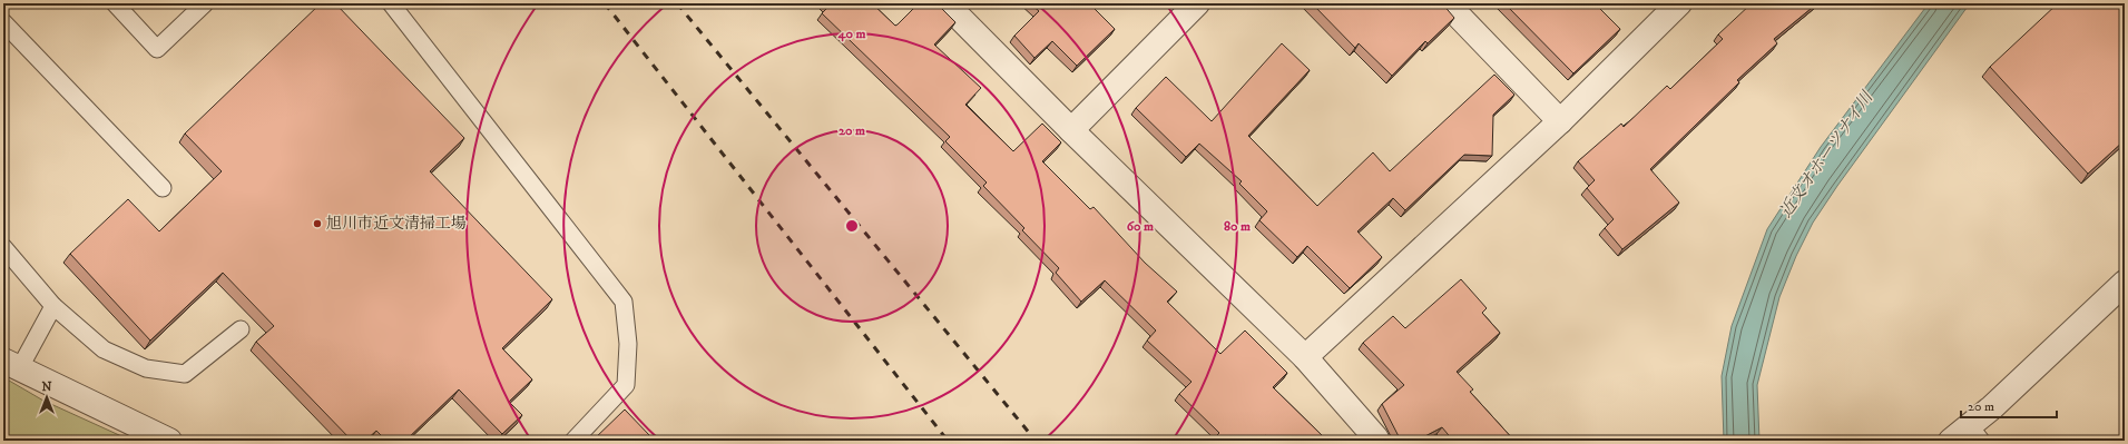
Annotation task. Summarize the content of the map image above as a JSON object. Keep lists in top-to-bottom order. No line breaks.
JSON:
{"water":["近文オホーツナイ川"],"places":["旭川市近文清掃工場"],"scale_bar":"20 m","north":"top","rings":["40 m","20 m","60 m","80 m"]}
